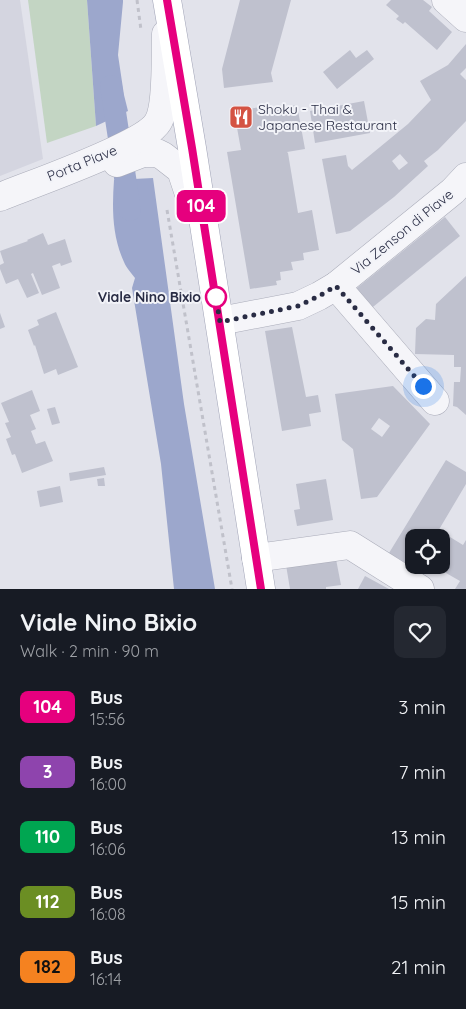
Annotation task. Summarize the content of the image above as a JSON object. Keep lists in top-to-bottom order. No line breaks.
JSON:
{"streets":{"street":["Porta Piave","Via Zenson di Piave"]},"places":{"restaurant":["Shoku - Thai & Japanese Restaurant"],"other":["Viale Nino Bixio"]},"lines":["bus line 104"],"page":{"on_map":"104","heading":["Viale Nino Bixio","Walk · 2 min · 90 m"],"list":[{"mark":"104","name":"Bus","note":"15:56","value":"3 min"},{"mark":"3","name":"Bus","note":"16:00","value":"7 min"},{"mark":"110","name":"Bus","note":"16:06","value":"13 min"},{"mark":"112","name":"Bus","note":"16:08","value":"15 min"},{"mark":"182","name":"Bus","note":"16:14","value":"21 min"}]}}
